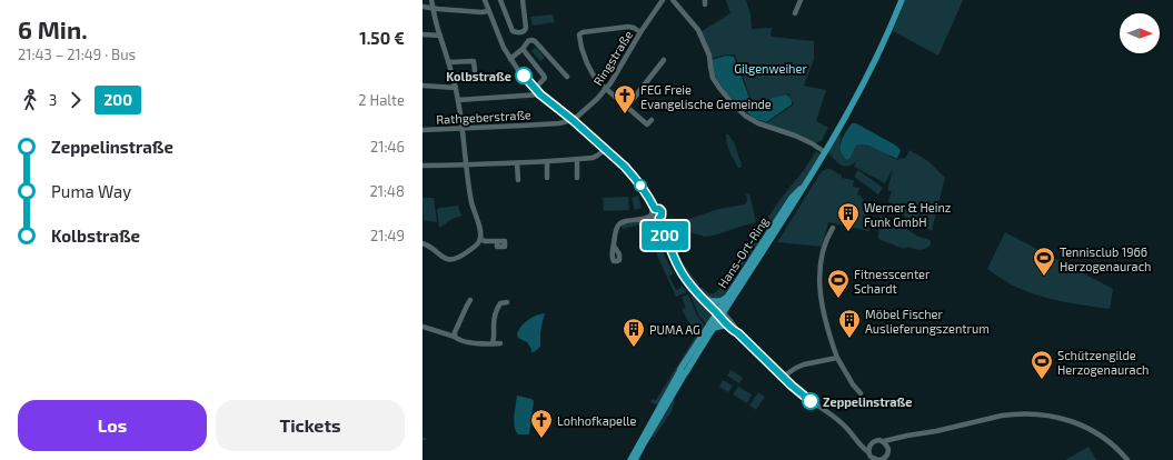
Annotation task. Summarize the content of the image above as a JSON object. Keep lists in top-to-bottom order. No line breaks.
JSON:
{"streets":{"main road":["Hans-Ort-Ring"],"street":["Ringstraße","Rathgeberstraße"]},"crossings":[["Ringstraße","Rathgeberstraße"]],"parks":["Gilgenweiher"],"places":{"other":["Kolbstraße","Zeppelinstraße"],"church":["FEG Freie Evangelische Gemeinde","Lohhofkapelle"],"building":["Werner & Heinz Funk GmbH","Möbel Fischer Auslieferungszentrum","PUMA AG"],"sports":["Tennisclub 1966 Herzogenaurach","Fitnesscenter Schardt","Schützengilde Herzogenaurach"]},"lines":["bus line 200"],"north":"right","page":{"heading":["6 Min.","21:43 – 21:49 · Bus","1.50 €"],"on_map":"200","legs":["3","200","2 Halte"],"list":[{"name":"Zeppelinstraße","value":"21:46"},{"name":"Puma Way","value":"21:48"},{"name":"Kolbstraße","value":"21:49"}],"buttons":["Los","Tickets"]}}
